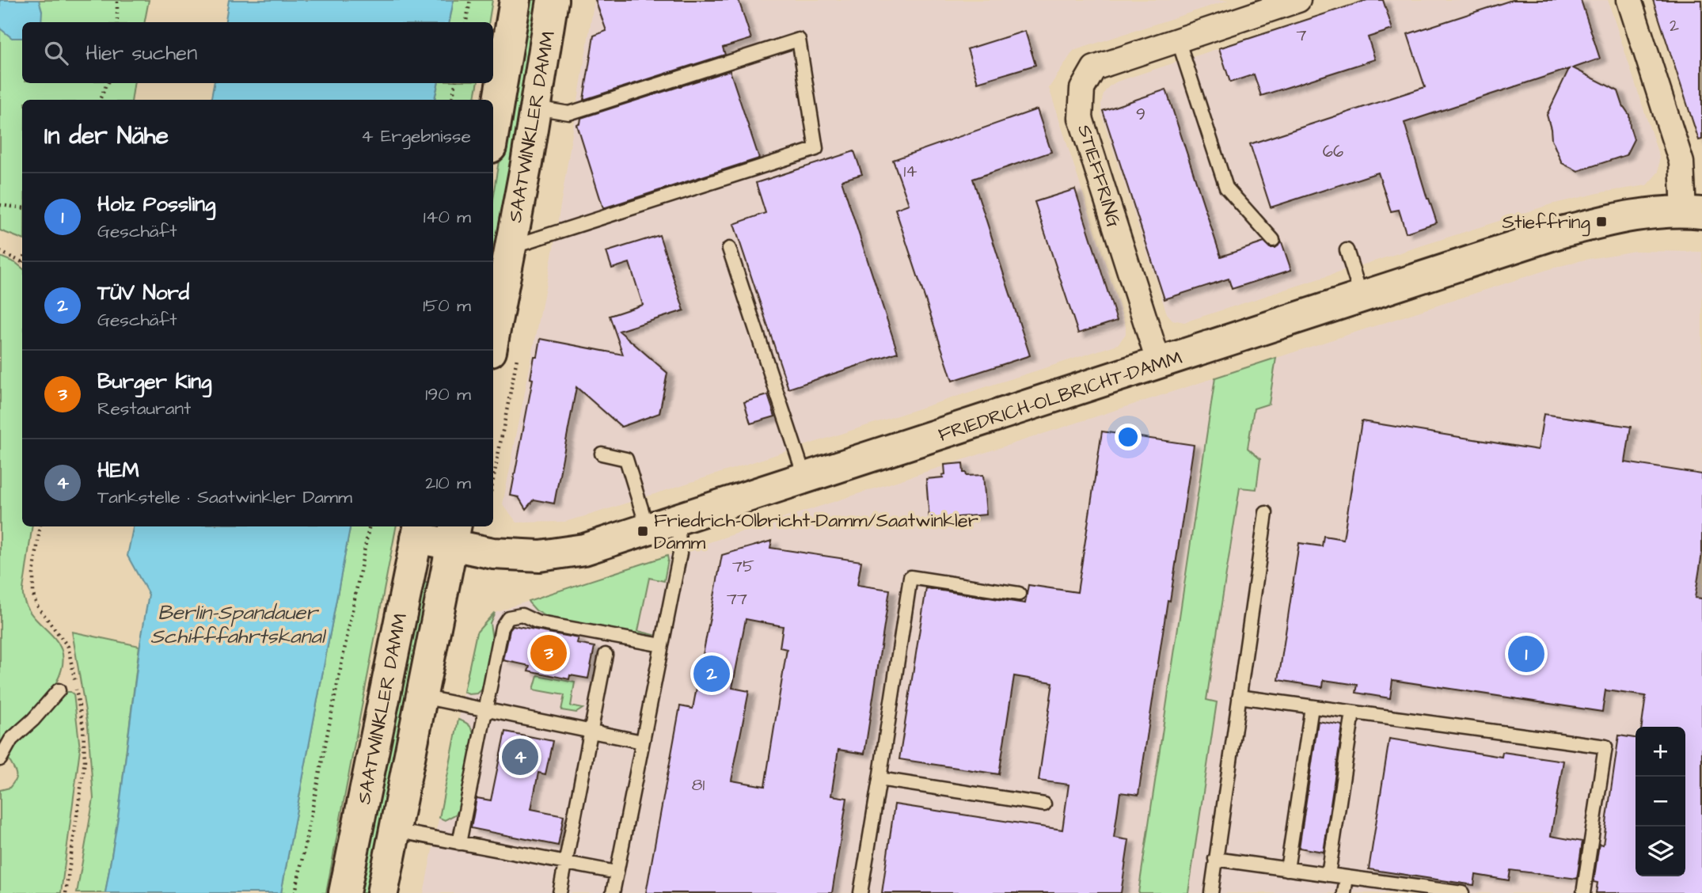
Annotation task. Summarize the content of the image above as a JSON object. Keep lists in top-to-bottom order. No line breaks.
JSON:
{"streets":{"street":["SAATWINKLER DAMM","STIEFFRING","FRIEDRICH-OLBRICHT-DAMM"]},"crossings":[["SAATWINKLER DAMM","FRIEDRICH-OLBRICHT-DAMM"],["STIEFFRING","FRIEDRICH-OLBRICHT-DAMM"]],"water":["Berlin-Spandauer Schifffahrtskanal"],"places":{"transit":["Stieffring","Friedrich-Olbricht-Damm/Saatwinkler Damm"]},"house_numbers":["2","7","9","66","14","75","77","81"],"page":{"search":"Hier suchen","heading":["In der Nähe","4 Ergebnisse"],"list":[{"mark":"1","name":"Holz Possling","note":"Geschäft","value":"140 m"},{"mark":"2","name":"TÜV Nord","note":"Geschäft","value":"150 m"},{"mark":"3","name":"Burger King","note":"Restaurant","value":"190 m"},{"mark":"4","name":"HEM","note":"Tankstelle · Saatwinkler Damm","value":"210 m"}],"pins":["3","1","2","4"],"map_buttons":["+","−"]}}
